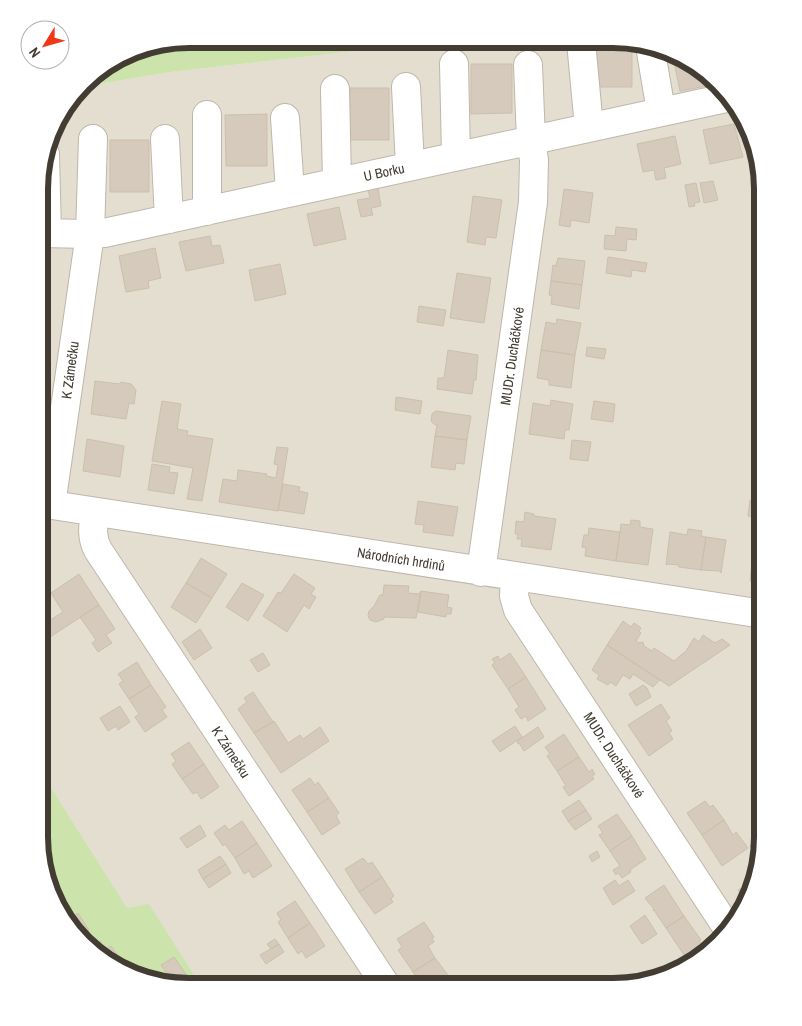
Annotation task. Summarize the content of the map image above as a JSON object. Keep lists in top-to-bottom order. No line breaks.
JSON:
{"streets":{"street":["U Borku","MUDr. Ducháčkové","K Zámečku","Národních hrdinů"]},"crossings":[["U Borku","MUDr. Ducháčkové"],["U Borku","K Zámečku"],["MUDr. Ducháčkové","Národních hrdinů"],["K Zámečku","Národních hrdinů"]],"north":"bottom left"}
